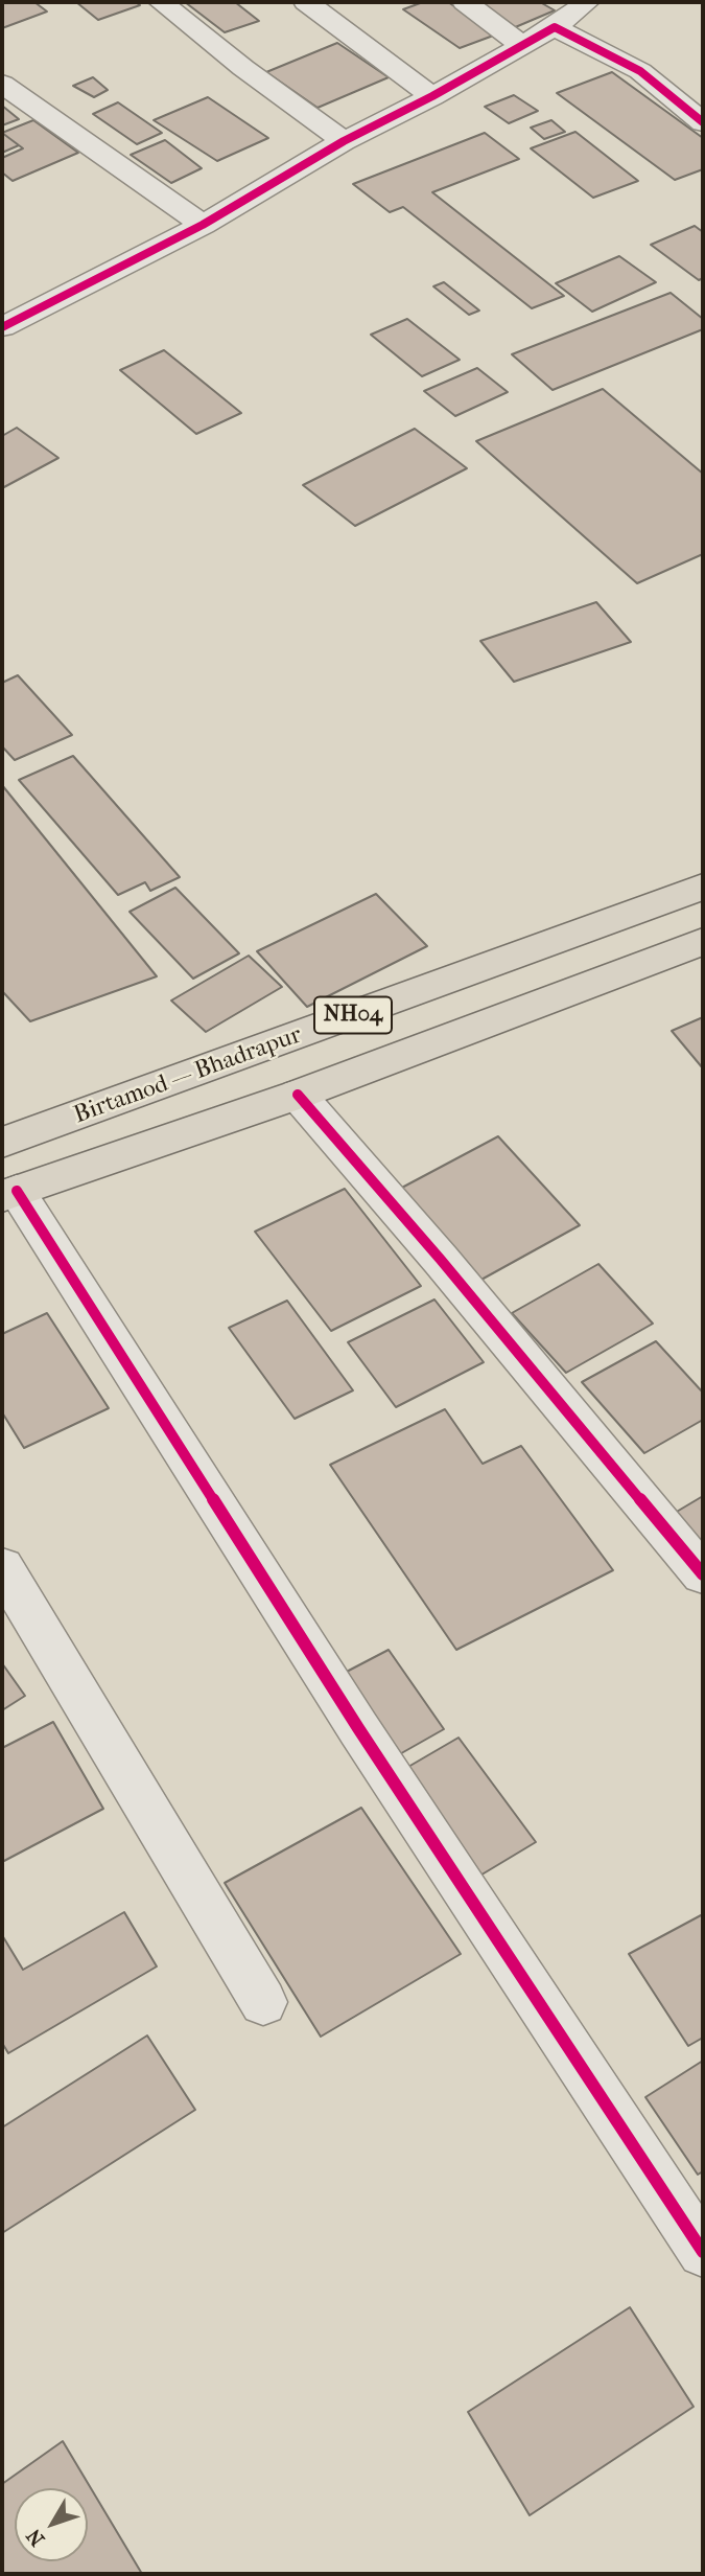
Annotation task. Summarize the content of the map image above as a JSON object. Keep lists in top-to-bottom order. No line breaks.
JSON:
{"streets":{"main road":["NH04","Birtamod — Bhadrapur"]},"north":"bottom left"}
